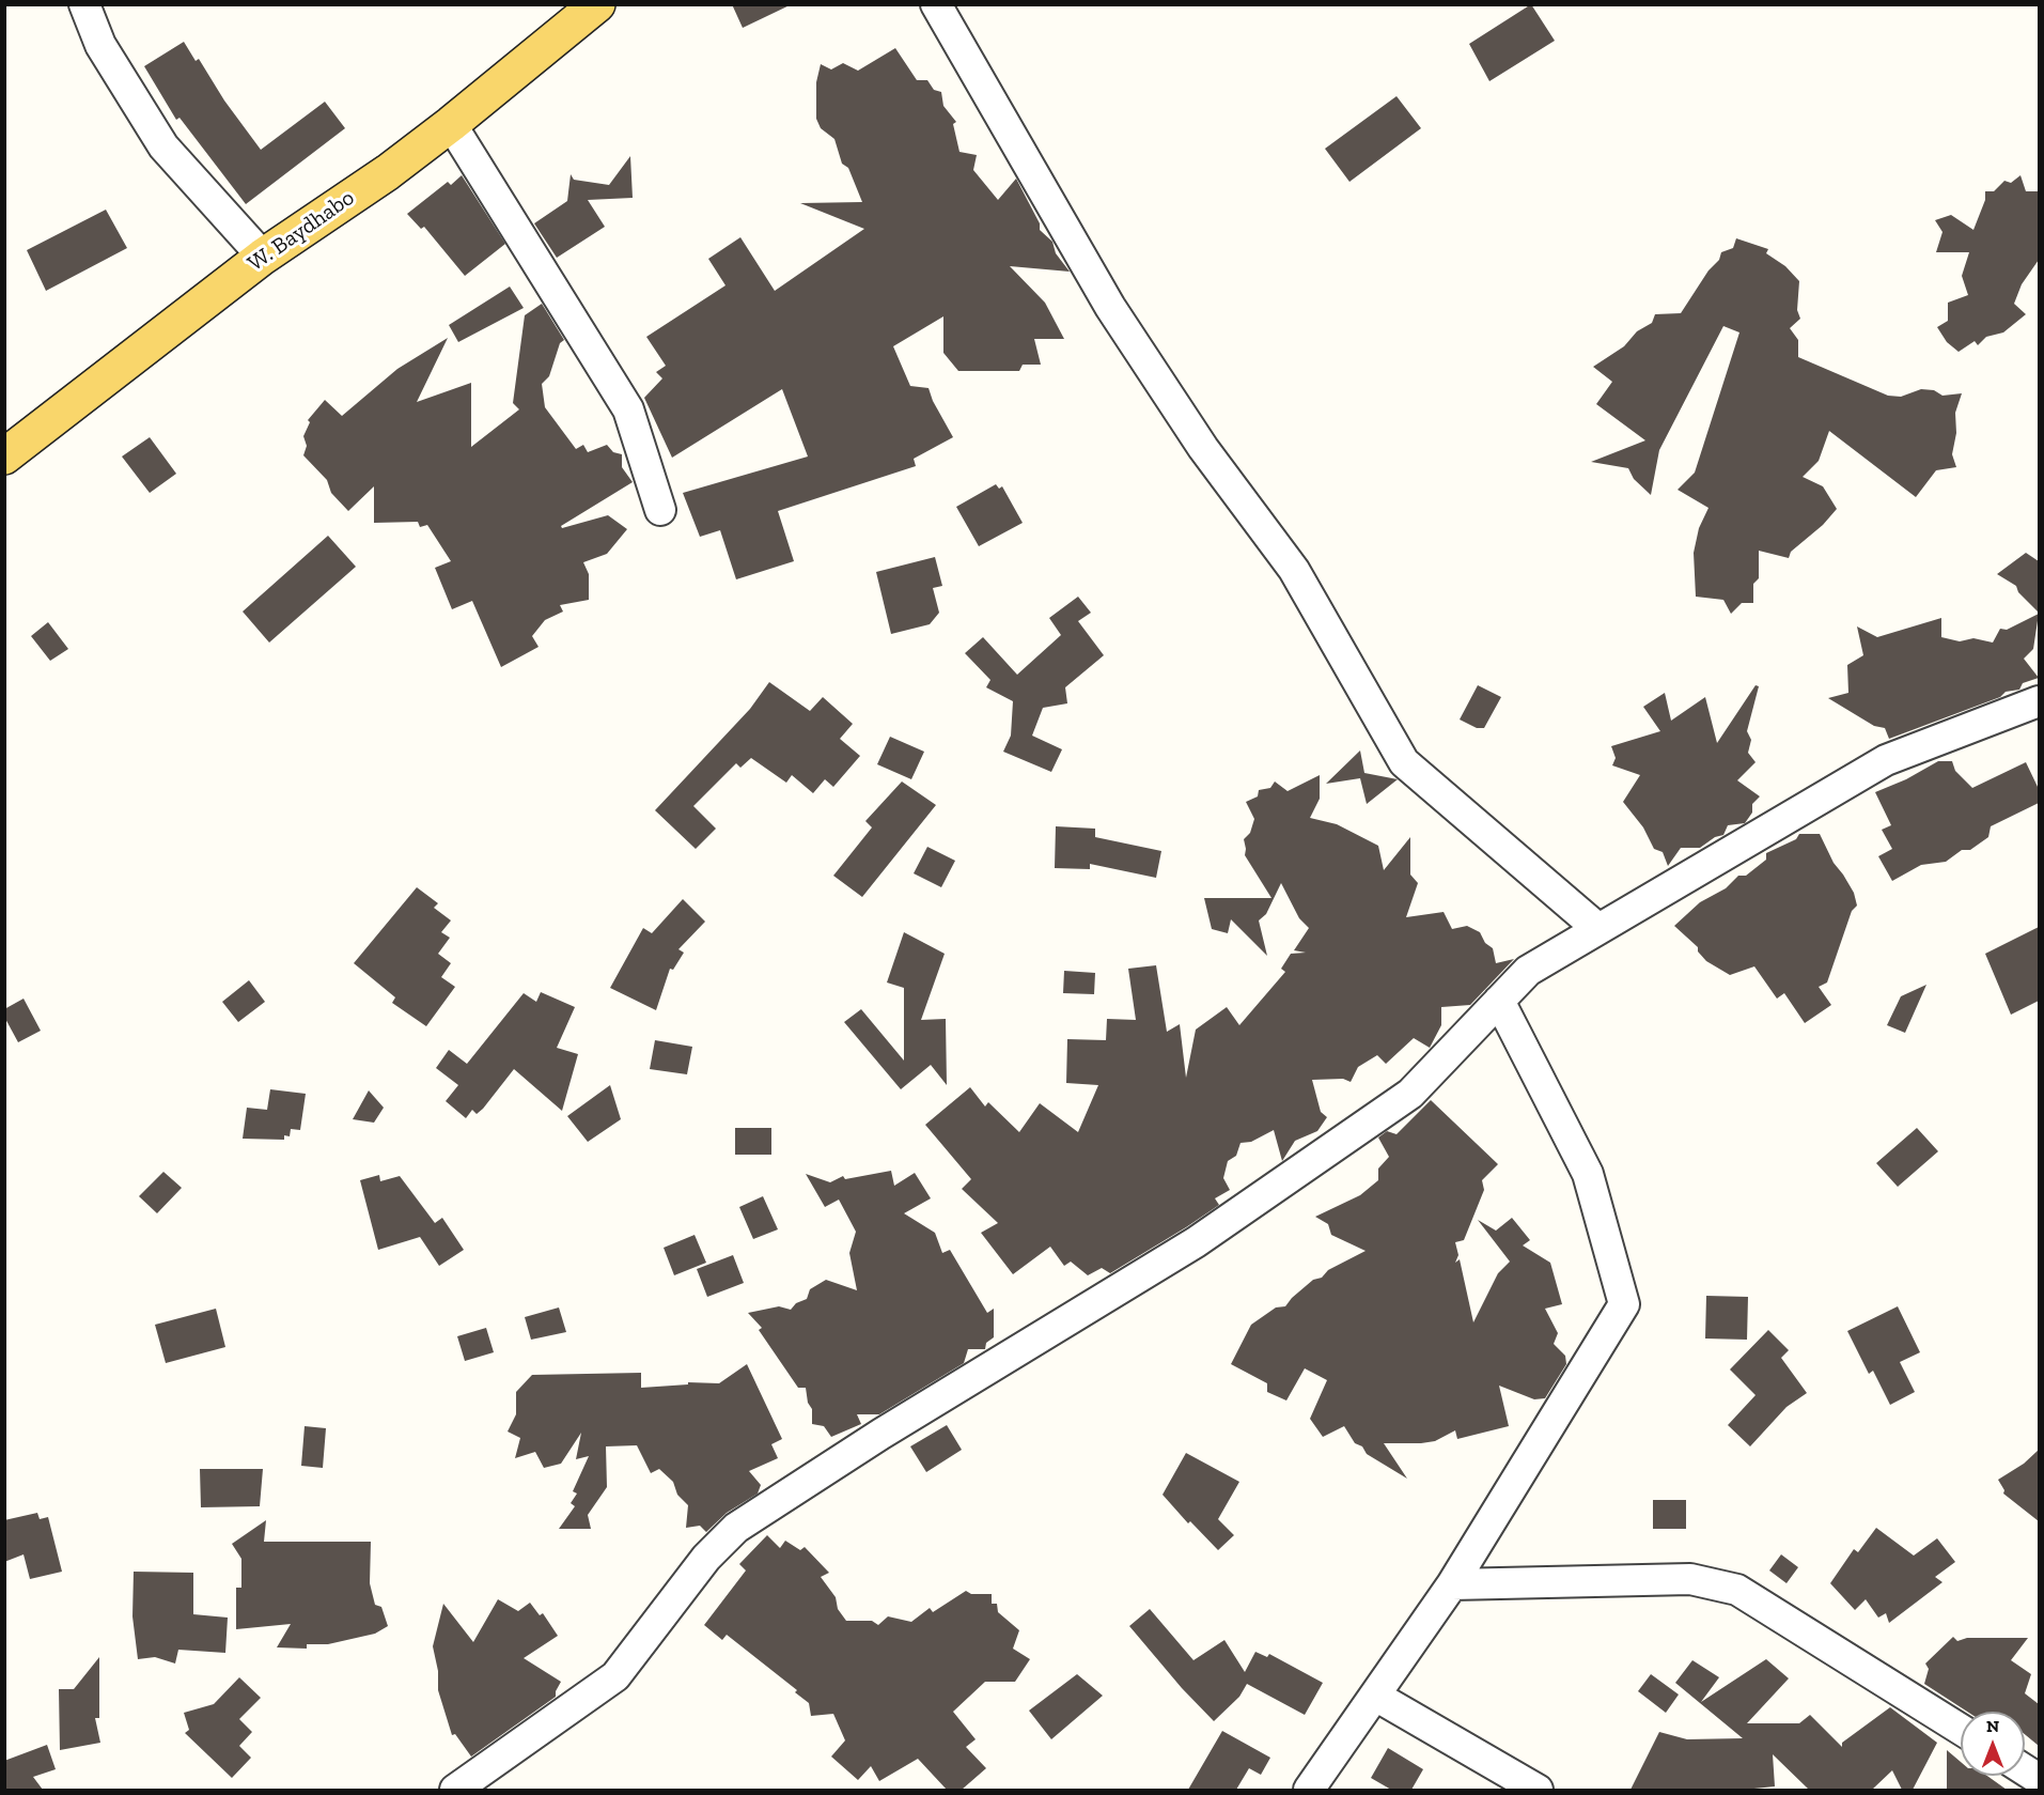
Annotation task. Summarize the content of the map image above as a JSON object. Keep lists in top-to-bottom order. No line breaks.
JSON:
{"streets":{"main road":["W. Baydhabo"]},"north":"top"}
